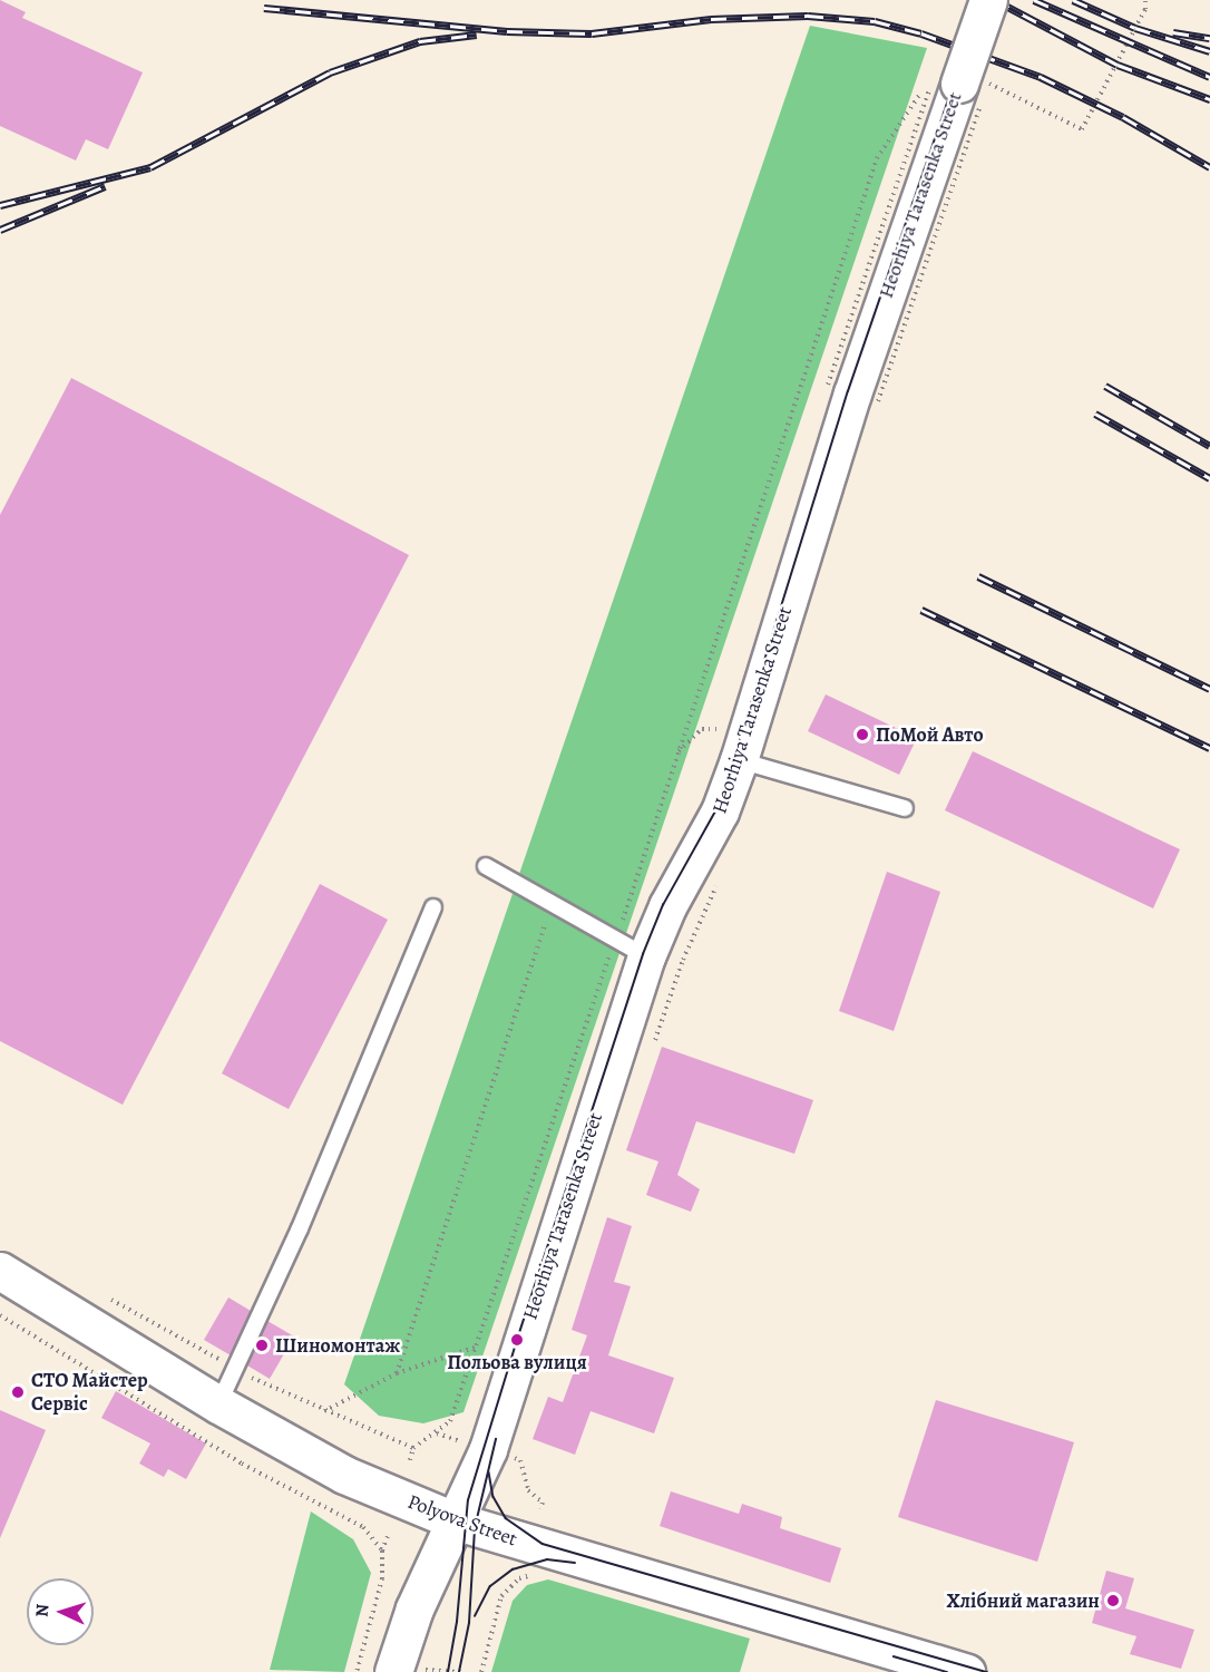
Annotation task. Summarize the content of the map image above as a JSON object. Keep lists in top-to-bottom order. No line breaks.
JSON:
{"streets":{"main road":["Heorhiya Tarasenka Street","Polyova Street"]},"crossings":[["Heorhiya Tarasenka Street","Polyova Street"]],"places":["ПоМой Авто","Польова вулиця","Шиномонтаж","СТО Майстер Сервіс","Хлібний магазин"],"north":"left"}
